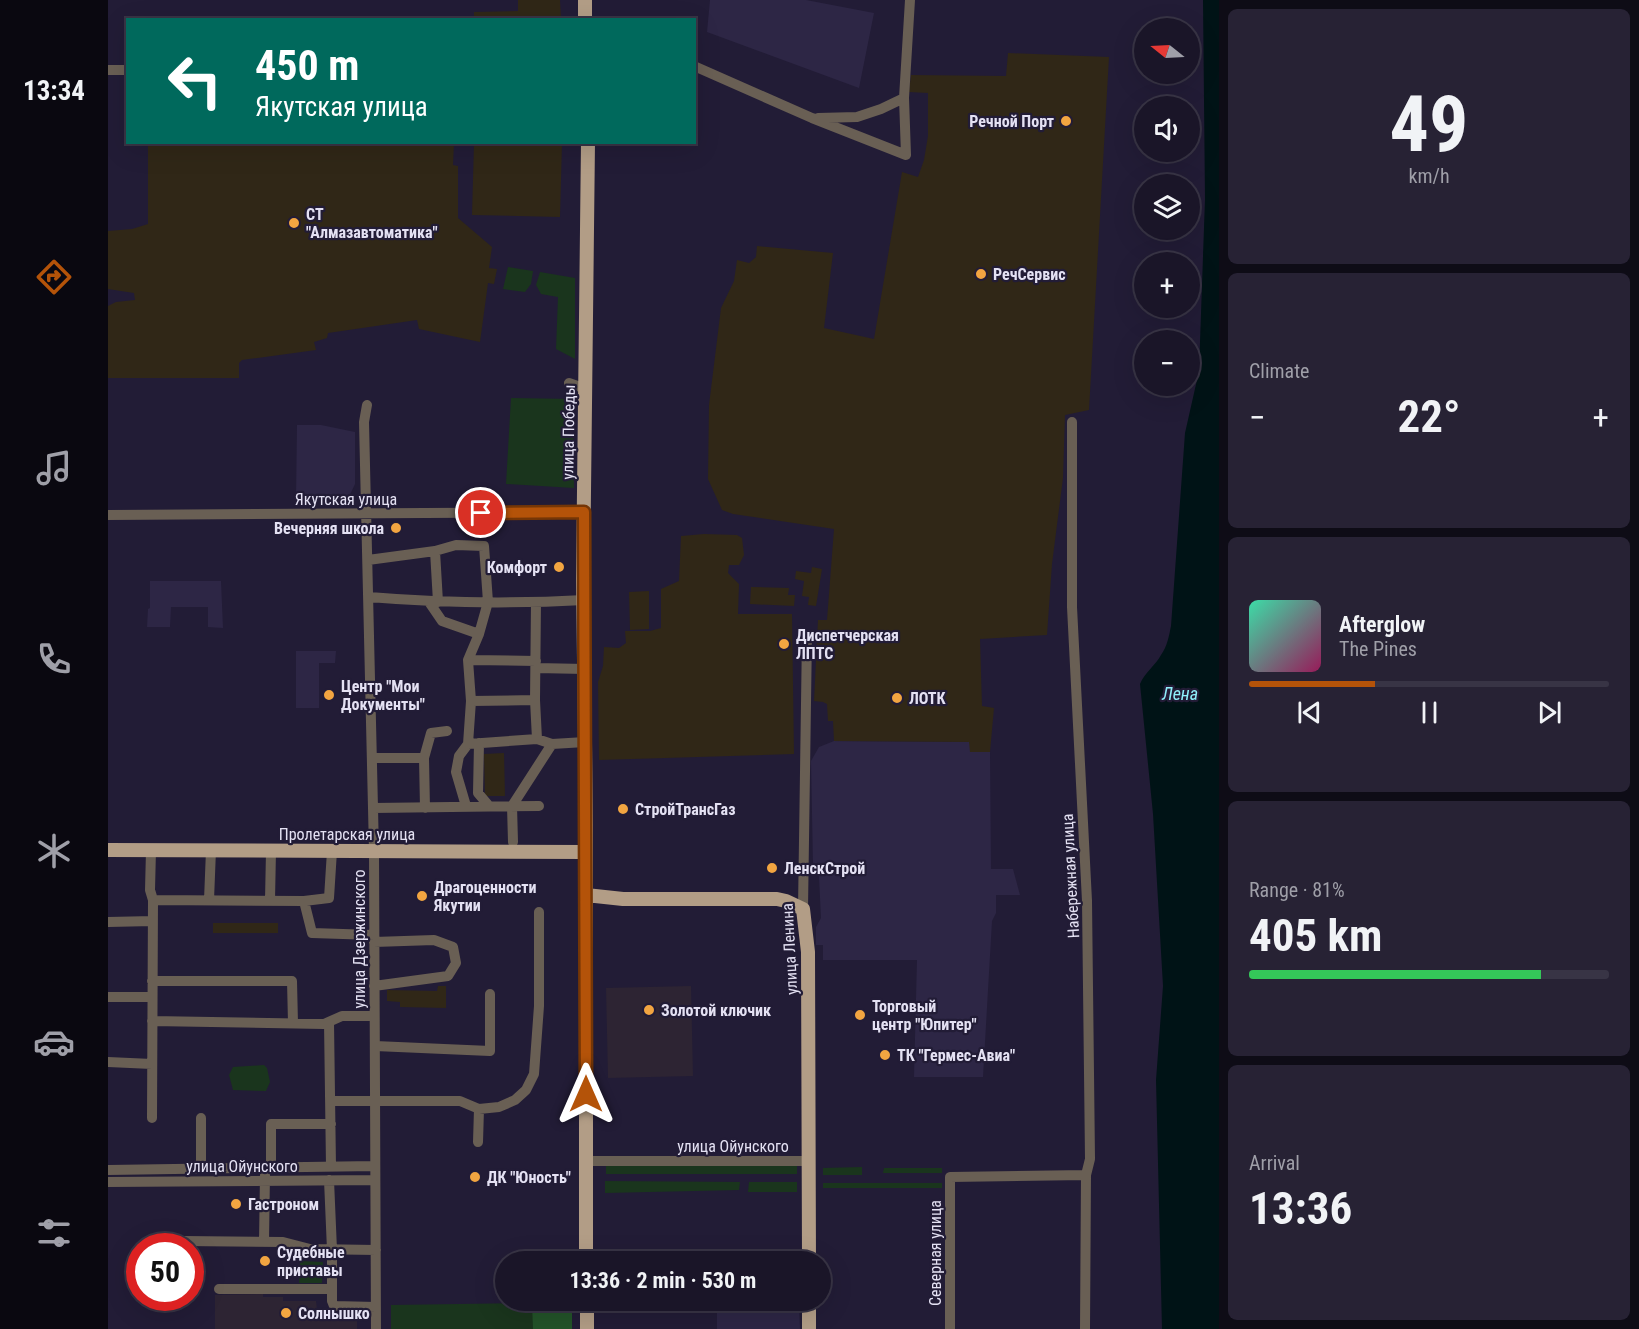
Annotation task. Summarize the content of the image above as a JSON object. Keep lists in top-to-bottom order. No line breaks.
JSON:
{"streets":{"main road":["улица Победы","Пролетарская улица","улица Ленина"],"street":["Якутская улица","Набережная улица","улица Дзержинского","улица Ойунского","Северная улица"]},"crossings":[["улица Победы","Якутская улица"],["улица Победы","Пролетарская улица"],["улица Победы","улица Ойунского"],["Якутская улица","улица Дзержинского"],["Пролетарская улица","улица Дзержинского"],["Набережная улица","Северная улица"],["улица Дзержинского","улица Ойунского"],["улица Ленина","улица Ойунского"]],"water":["Лена"],"places":["Речной Порт","СТ \"Алмазавтоматика\"","РечСервис","Вечерняя школа","Комфорт","Диспетчерская ЛПТС","Центр \"Мои Документы\"","ЛОТК","СтройТрансГаз","ЛенскСтрой","Драгоценности Якутии","Золотой ключик","Торговый центр \"Юпитер\"","ТК \"Гермес-Авиа\"","ДК \"Юность\"","Гастроном","Судебные приставы","Солнышко"],"north":"left","page":{"tabs":"13:34","tile":[["49","km/h"],"Climate",["Range · 81%","405 km"],["Arrival","13:36"]],"map_buttons":["+","−"],"turn":["450 m","Якутская улица"],"heat":["−","22°","+"],"song":["Afterglow","The Pines"],"limit":"50","trip":"13:36 · 2 min · 530 m"}}
